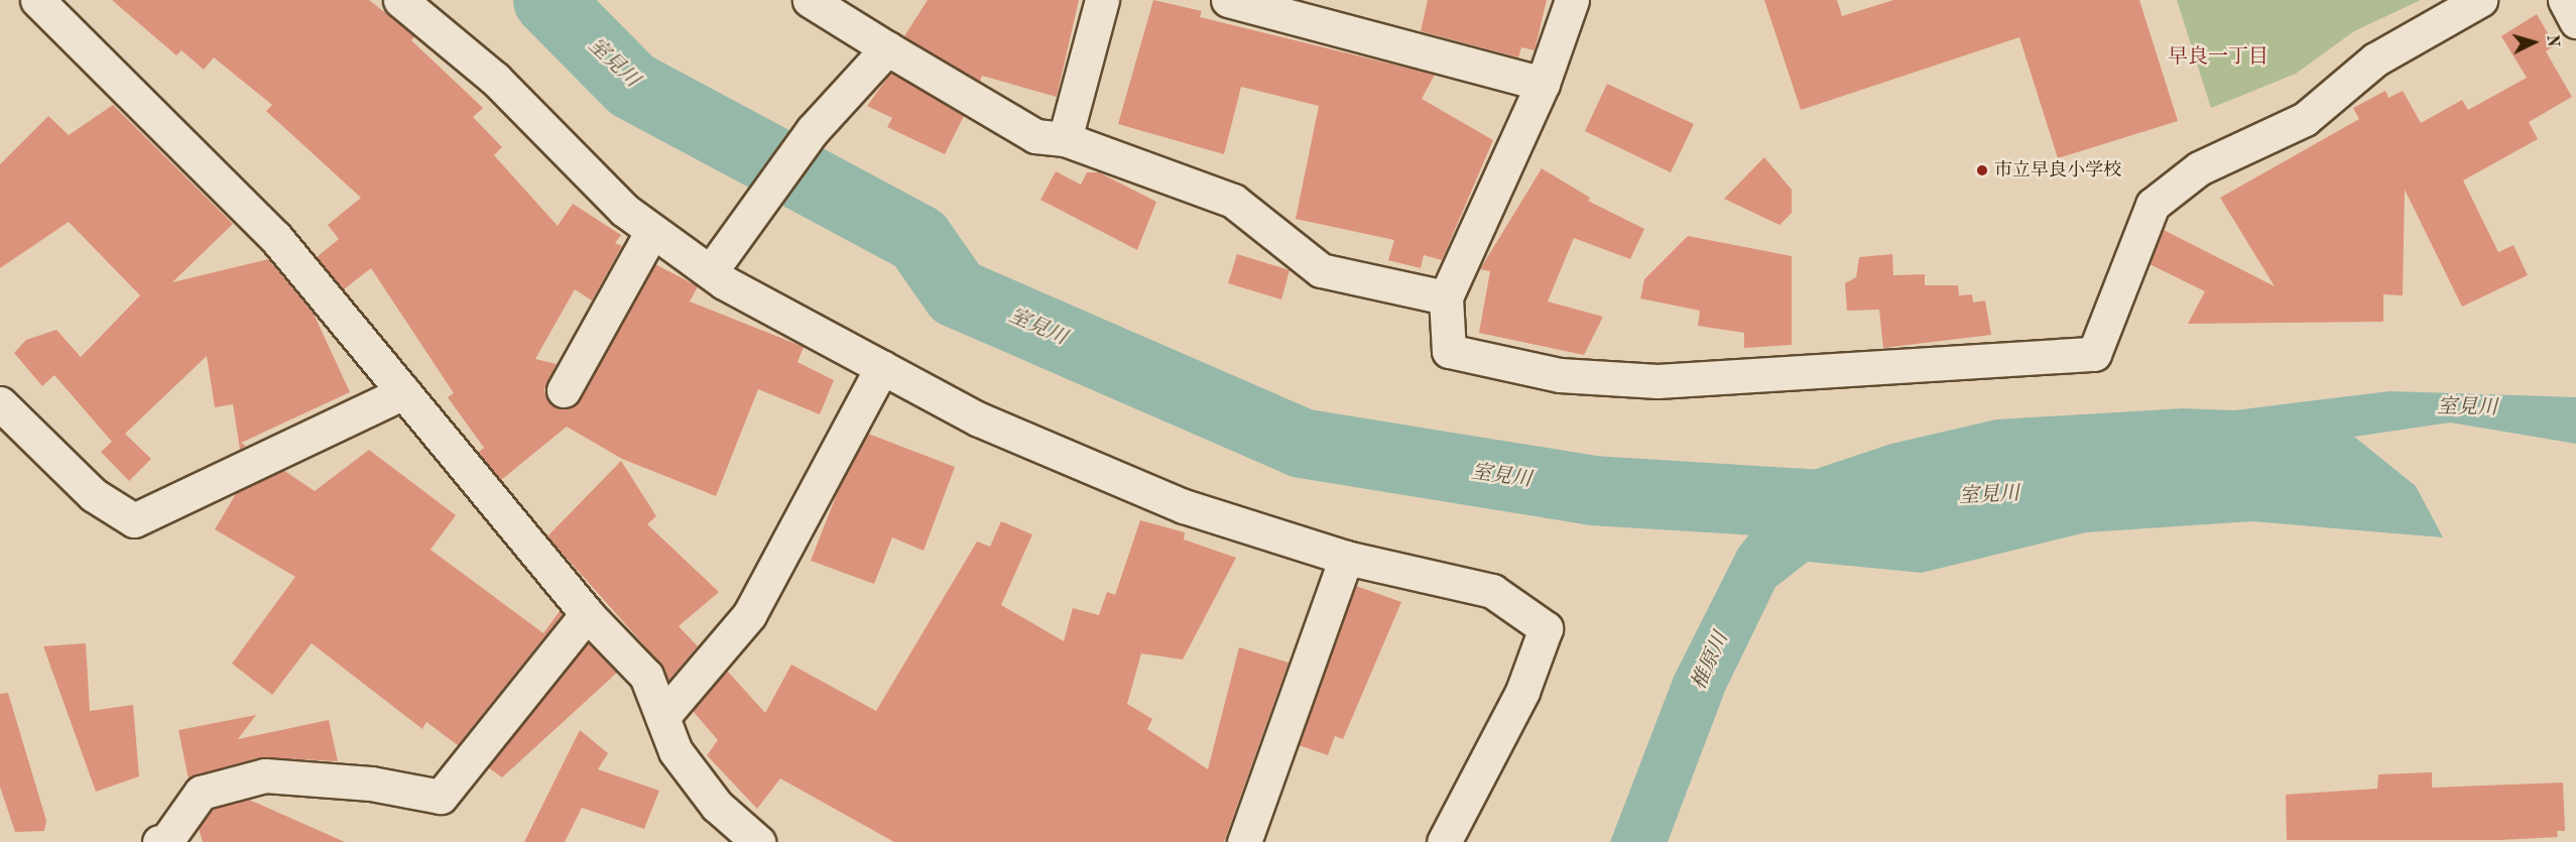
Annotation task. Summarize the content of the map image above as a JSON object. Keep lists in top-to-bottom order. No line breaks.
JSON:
{"districts":["早良一丁目"],"water":["室見川","椎原川"],"places":["市立早良小学校"],"north":"right"}
